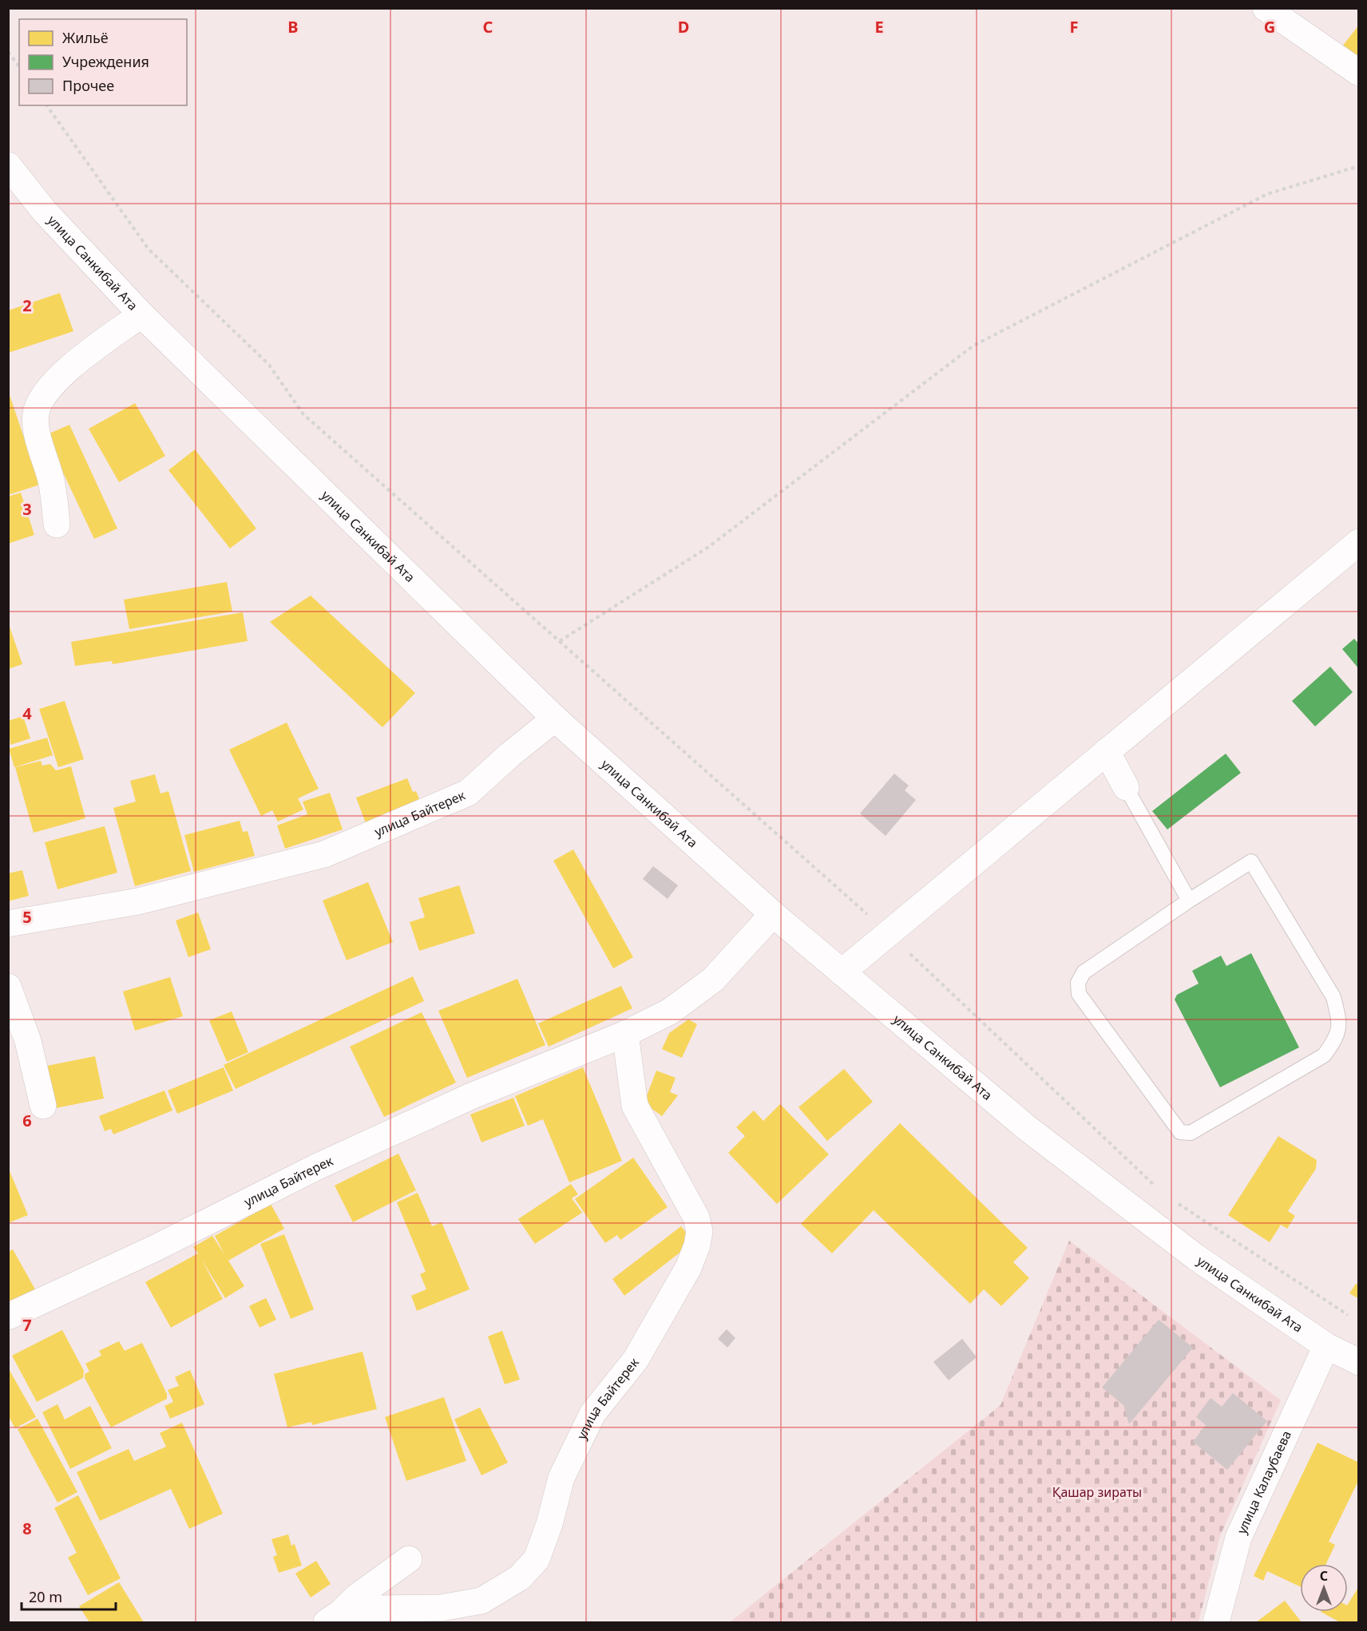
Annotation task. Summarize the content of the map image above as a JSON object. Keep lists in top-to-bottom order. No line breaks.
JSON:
{"streets":{"street":["улица Санкибай Ата","улица Байтерек","улица Калаубаева"]},"crossings":[["улица Санкибай Ата","улица Байтерек"],["улица Санкибай Ата","улица Калаубаева"]],"parks":["Қашар зираты"],"legend":["Жильё","Учреждения","Прочее"],"scale_bar":"20 m","north":"top","grid":{"columns":["B","C","D","E","F","G"],"rows":["2","3","4","5","6","7","8"]}}
